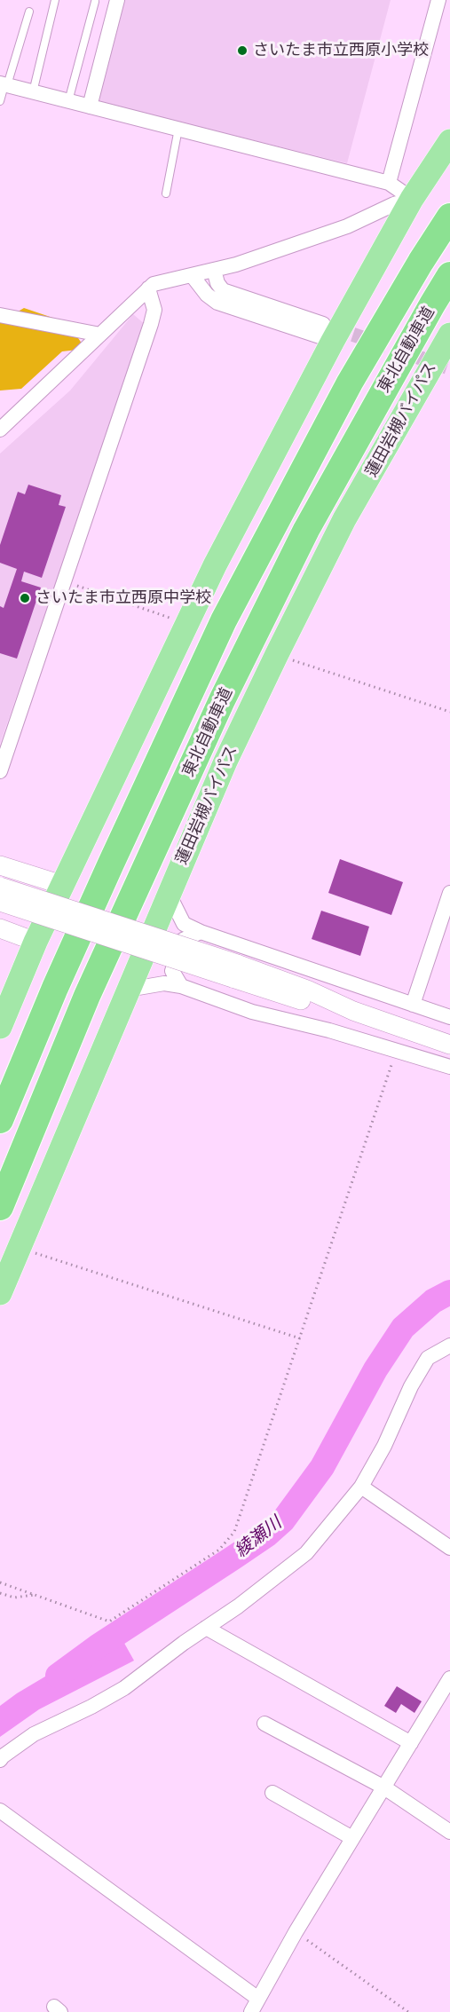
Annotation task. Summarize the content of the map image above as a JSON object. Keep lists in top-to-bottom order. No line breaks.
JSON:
{"streets":{"highway":["東北自動車道","蓮田岩槻バイパス"]},"water":["綾瀬川"],"places":["さいたま市立西原小学校","さいたま市立西原中学校"]}
